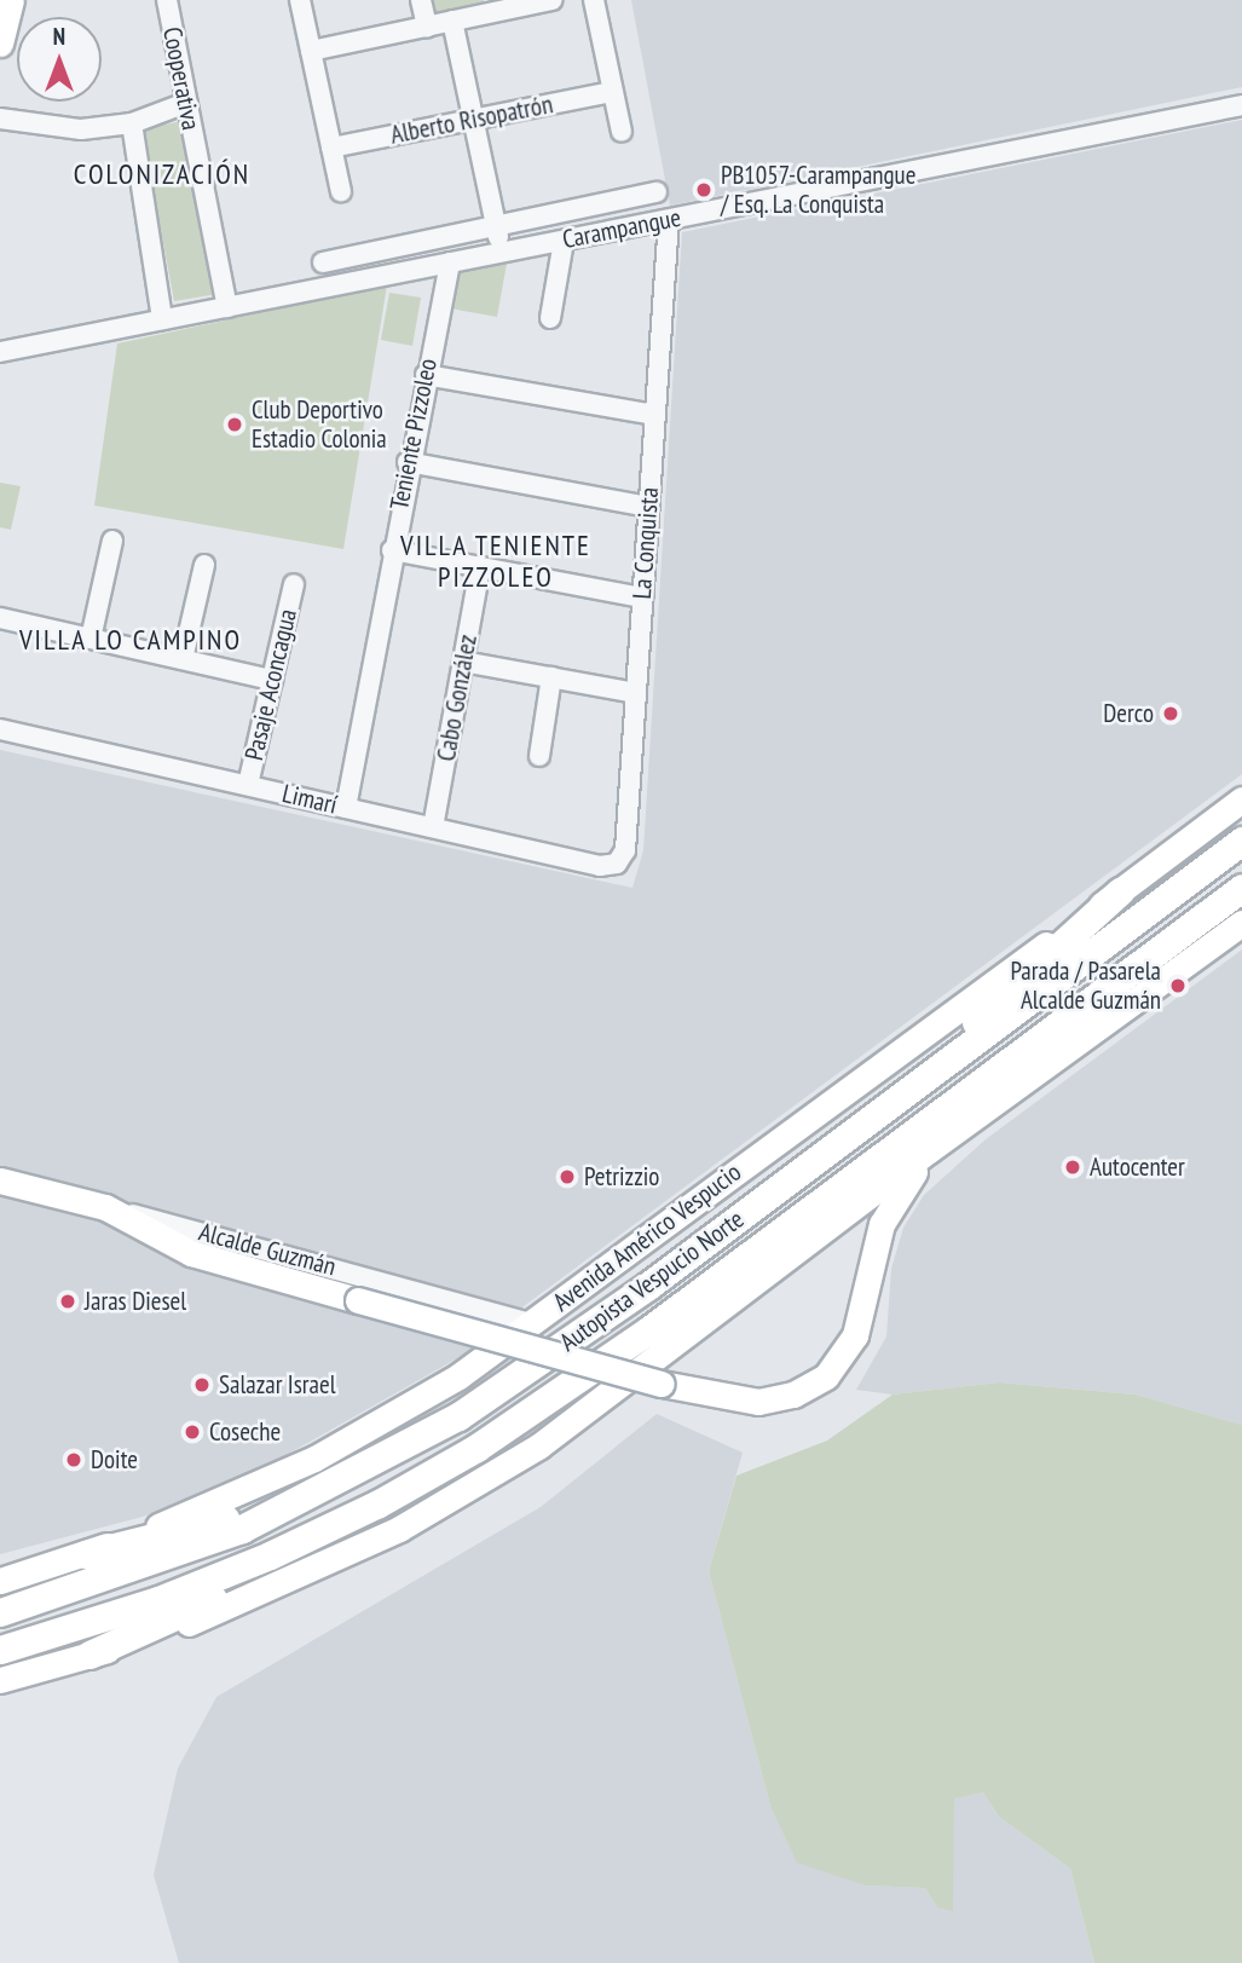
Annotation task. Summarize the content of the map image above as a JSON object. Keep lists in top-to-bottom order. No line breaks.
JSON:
{"streets":{"highway":["Autopista Vespucio Norte"],"main road":["Avenida Américo Vespucio","Alcalde Guzmán"],"street":["Cooperativa","Alberto Risopatrón","Carampangue","Teniente Pizzoleo","La Conquista","Pasaje Aconcagua","Cabo González","Limarí"]},"crossings":[["Cooperativa","Carampangue"],["Carampangue","Teniente Pizzoleo"],["Carampangue","La Conquista"],["Teniente Pizzoleo","Limarí"],["La Conquista","Limarí"],["Pasaje Aconcagua","Limarí"],["Cabo González","Limarí"],["Avenida Américo Vespucio","Alcalde Guzmán"]],"districts":["COLONIZACIÓN","VILLA TENIENTE PIZZOLEO","VILLA LO CAMPINO"],"places":["PB1057-Carampangue / Esq. La Conquista","Club Deportivo Estadio Colonia","Derco","Parada / Pasarela Alcalde Guzmán","Autocenter","Petrizzio","Jaras Diesel","Salazar Israel","Coseche","Doite"],"north":"top"}
